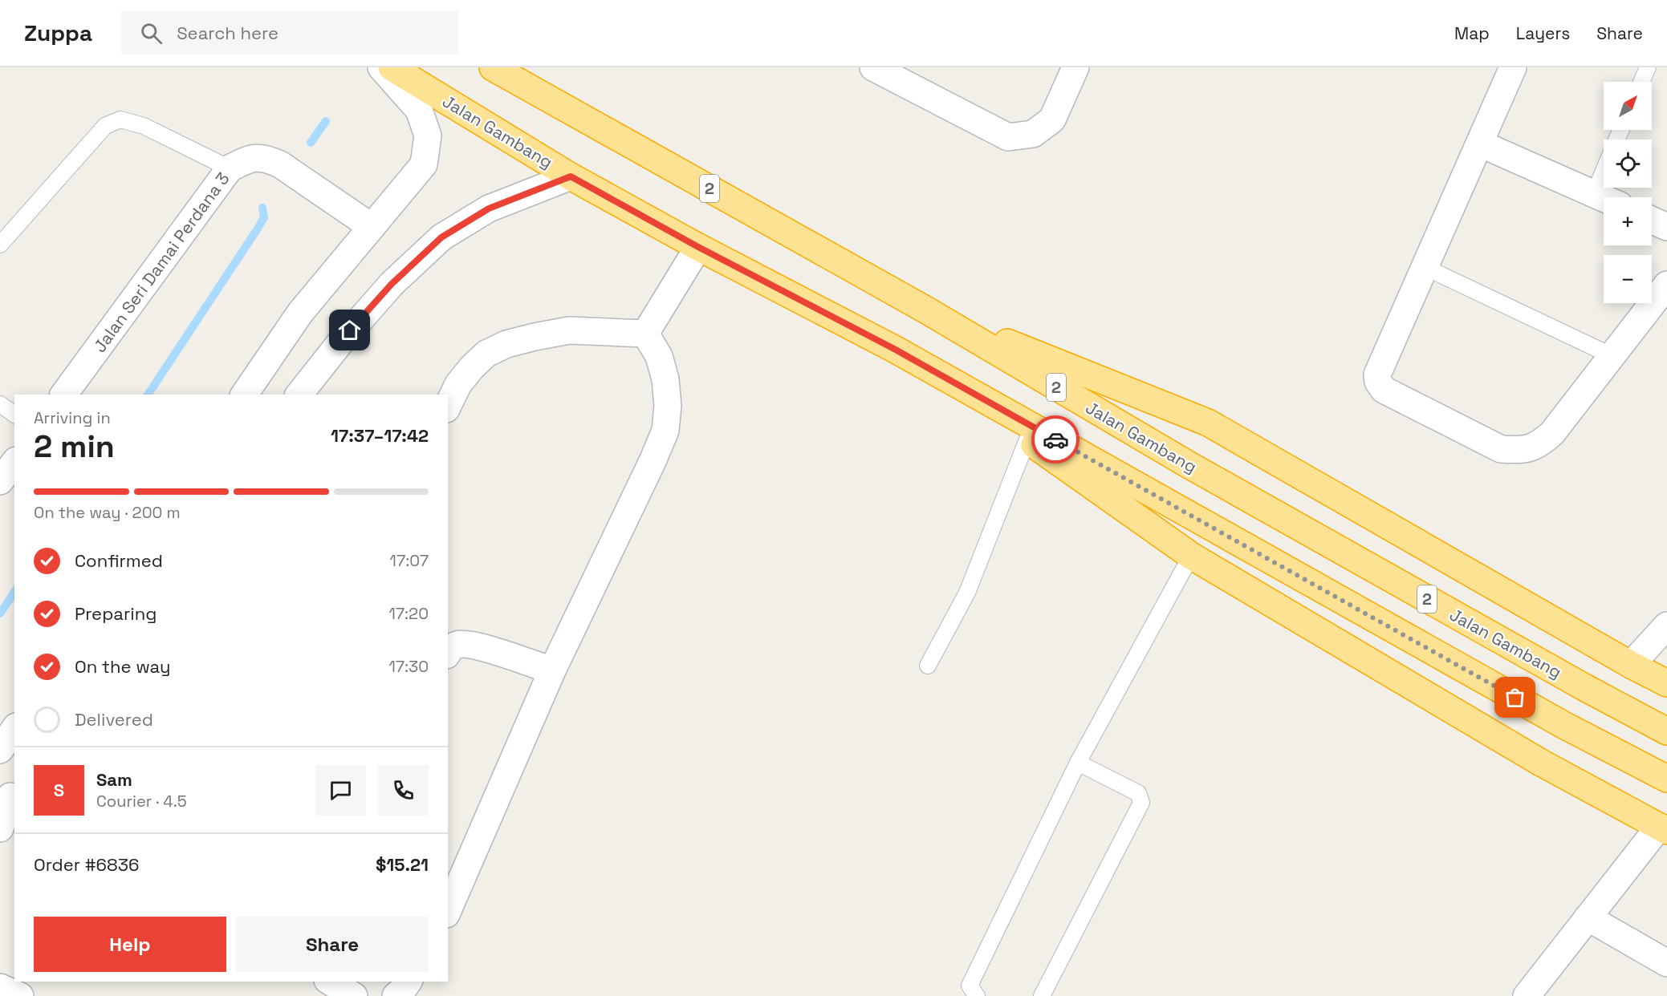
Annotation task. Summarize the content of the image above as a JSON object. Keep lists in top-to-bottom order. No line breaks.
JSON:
{"streets":{"highway":["Jalan Gambang","2"],"street":["Jalan Seri Damai Perdana 3"]},"north":"top right","page":{"header":"Zuppa","search":"Search here","nav":["Map","Layers","Share"],"map_buttons":["+","−"],"heading":["2 min","Arriving in","17:37–17:42"],"panel":["Sam","Courier · 4.5","Order #6836","$15.21"],"bar":"On the way · 200 m","list":[["Confirmed","17:07"],["Preparing","17:20"],["On the way","17:30"],"Delivered"],"round":"S","buttons":["Help","Share"]}}
